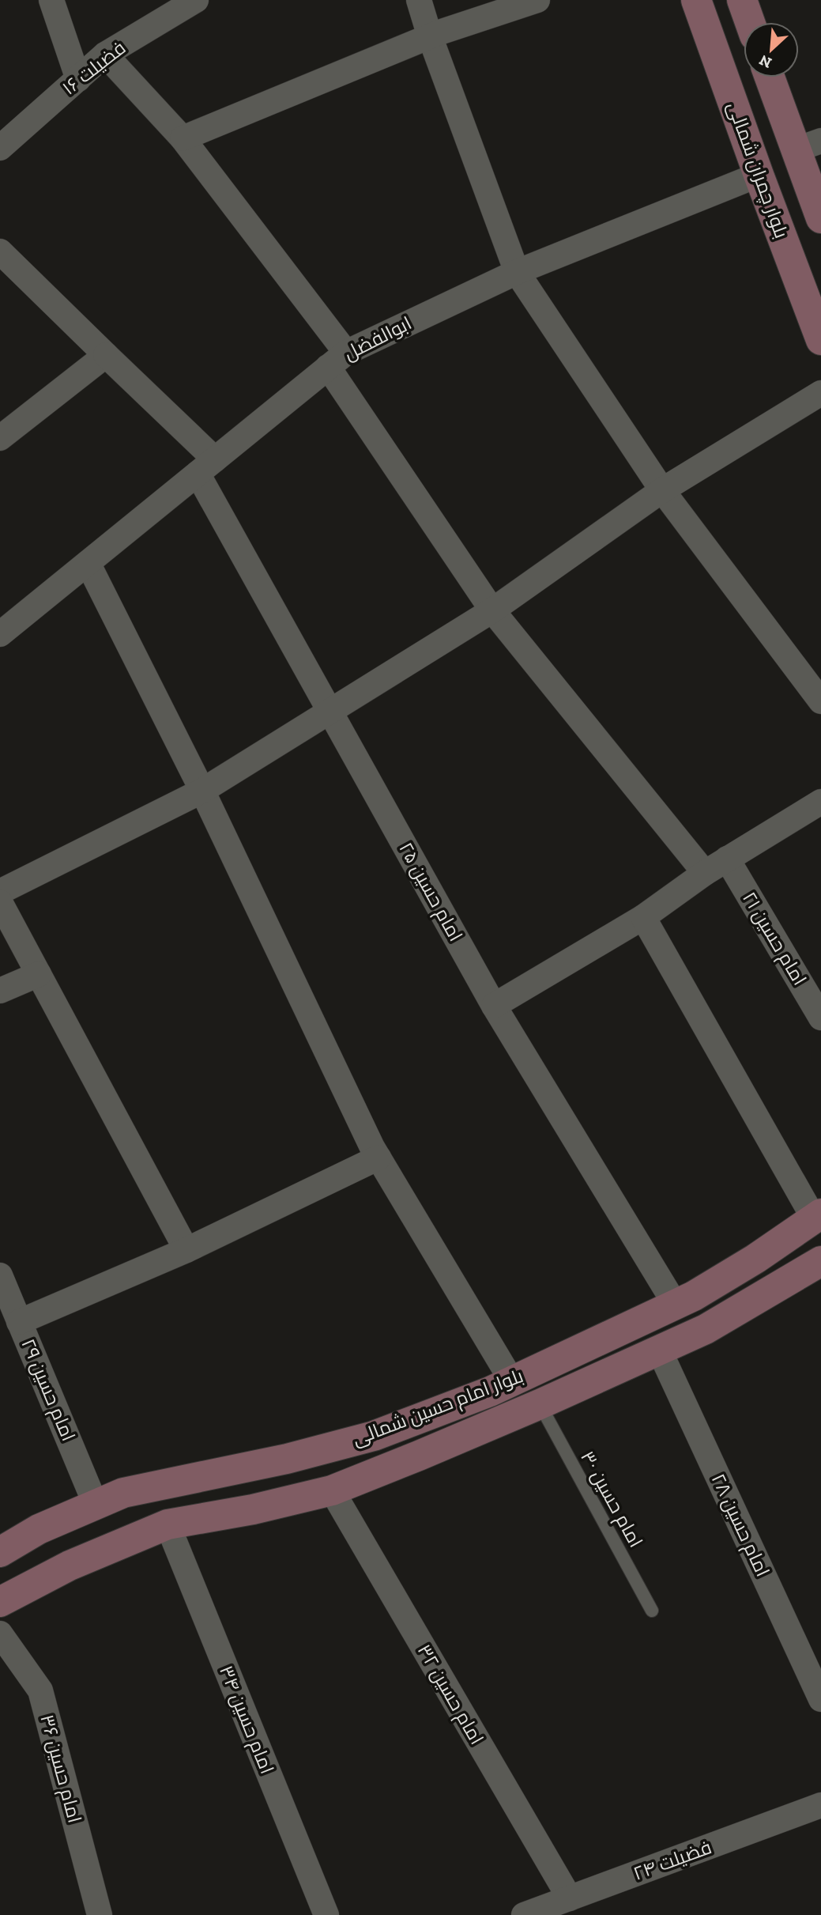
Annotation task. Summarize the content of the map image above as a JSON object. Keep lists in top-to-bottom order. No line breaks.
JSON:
{"streets":{"street":["فضیلت ۱۶","بلوار چمران شمالی","ابوالفضل","امام حسین ۲۵","امام حسین ۲۱","امام حسین ۲۹","بلوار امام حسین شمالی","امام حسین ۲۸","امام حسین ۳۲","امام حسین ۳۴","امام حسین ۳۶","فضیلت ۲۴"],"lane":["امام حسین ۳۰"]},"crossings":[["بلوار چمران شمالی","ابوالفضل"],["ابوالفضل","امام حسین ۲۵"],["امام حسین ۲۵","بلوار امام حسین شمالی"],["امام حسین ۲۹","بلوار امام حسین شمالی"],["بلوار امام حسین شمالی","امام حسین ۳۰"],["بلوار امام حسین شمالی","امام حسین ۲۸"],["بلوار امام حسین شمالی","امام حسین ۳۲"],["بلوار امام حسین شمالی","امام حسین ۳۴"],["امام حسین ۳۲","فضیلت ۲۴"]],"north":"bottom left"}
